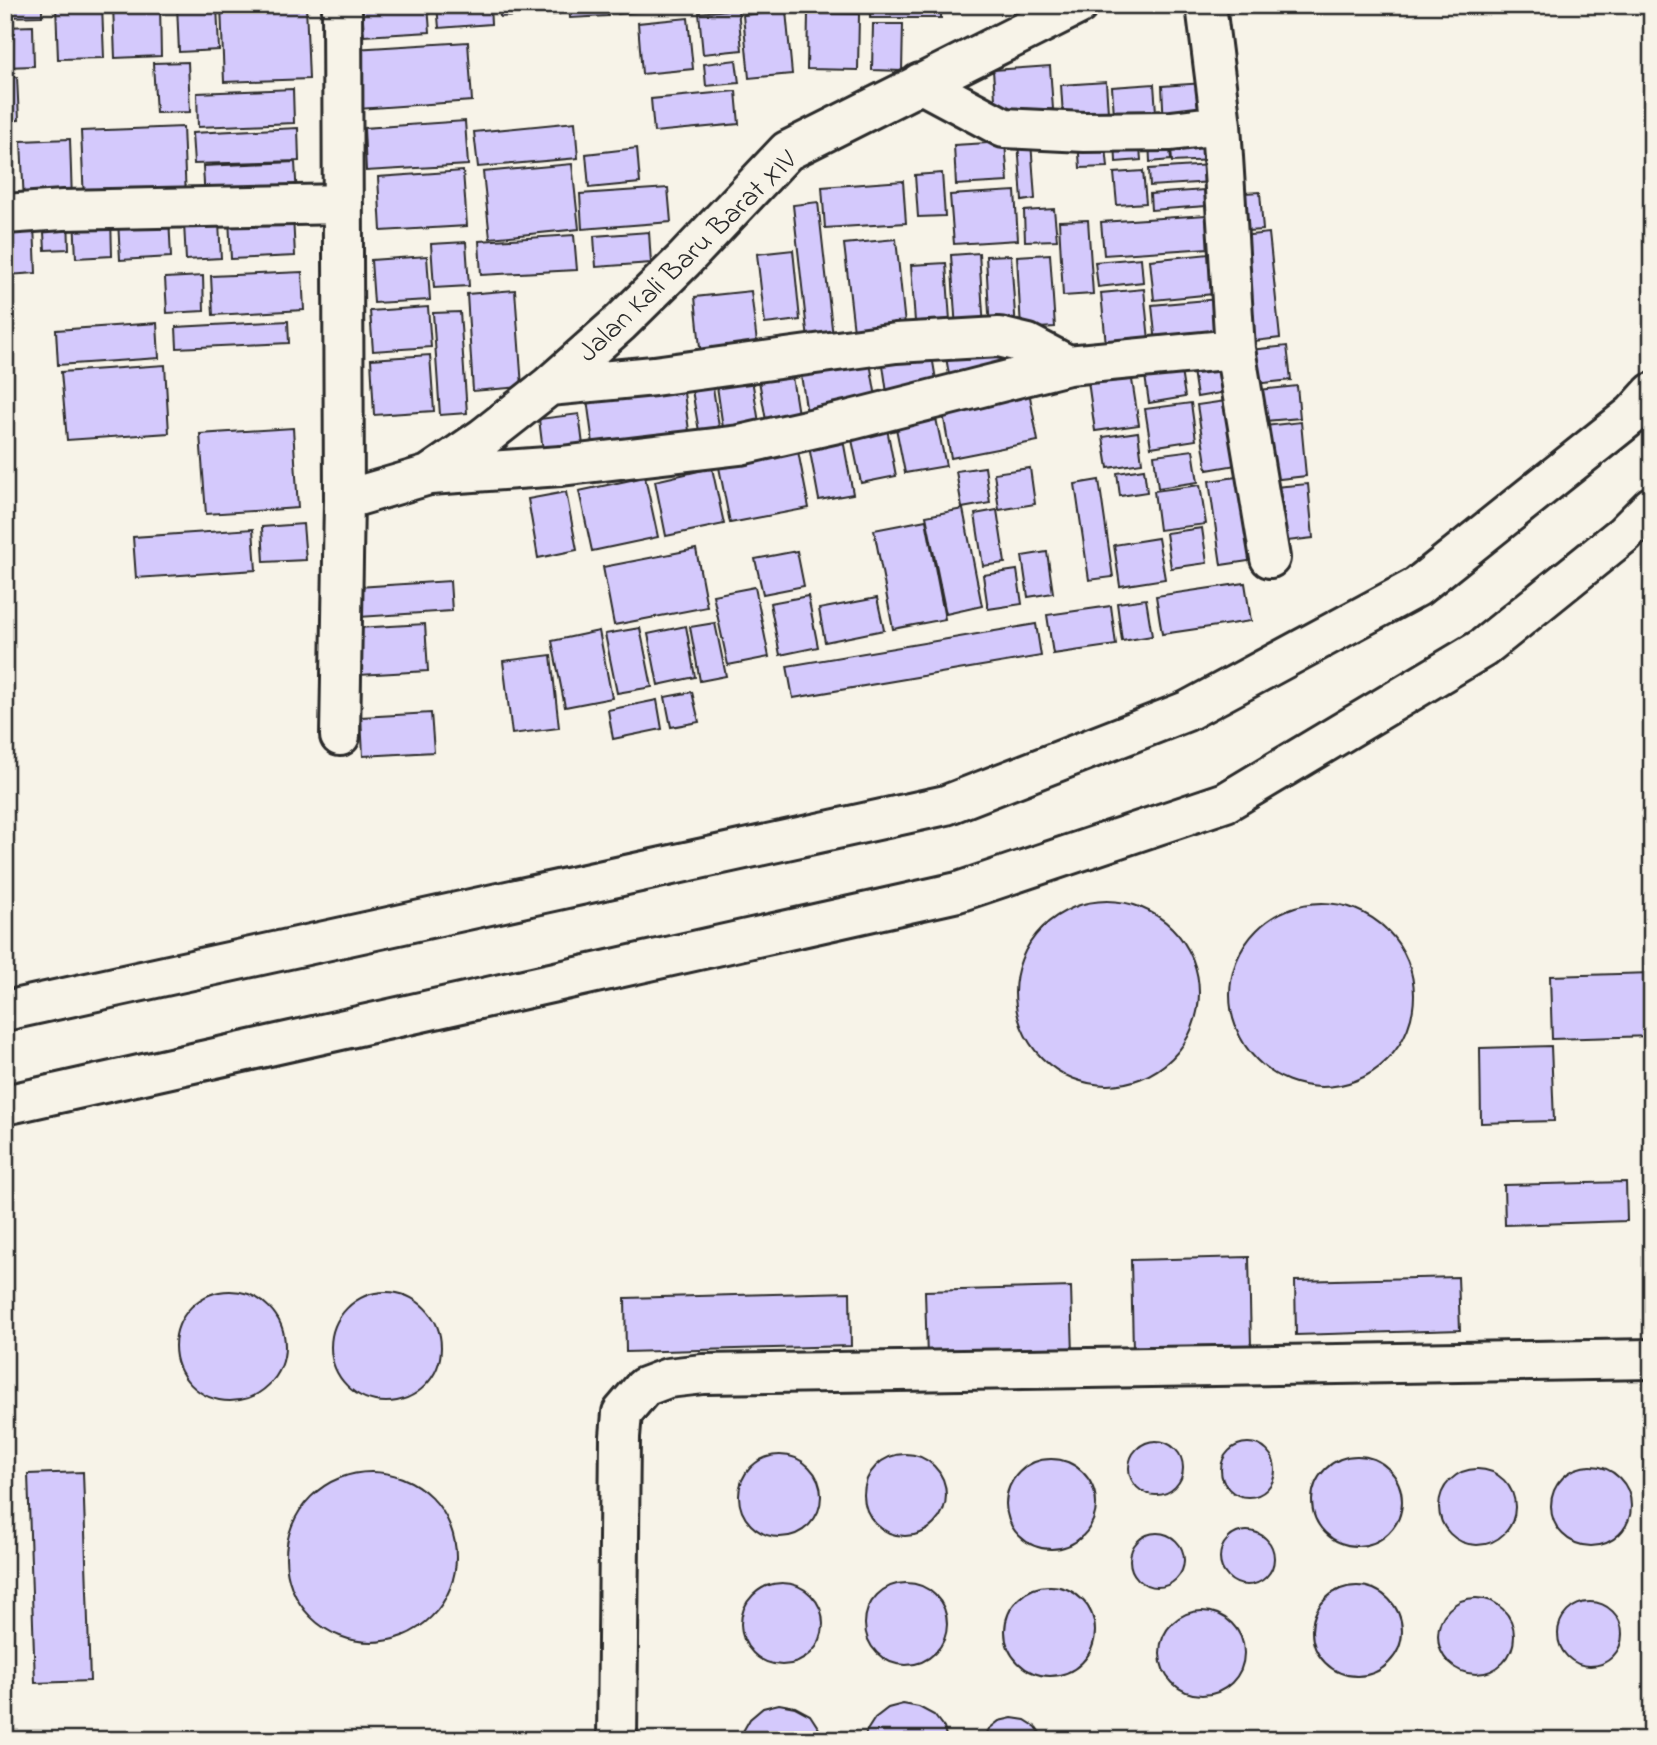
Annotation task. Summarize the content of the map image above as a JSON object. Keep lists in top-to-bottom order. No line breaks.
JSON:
{"streets":{"street":["Jalan Kali Baru Barat XIV"]}}
